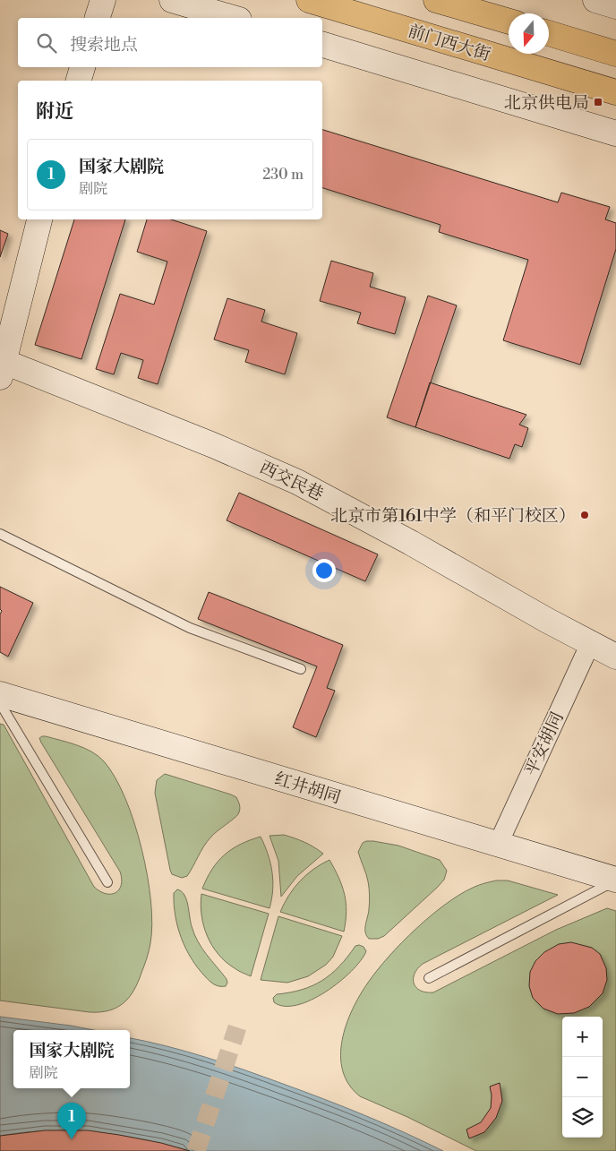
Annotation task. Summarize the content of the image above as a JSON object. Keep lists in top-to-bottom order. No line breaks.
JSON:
{"streets":{"main road":["前门西大街"],"street":["西交民巷","平安胡同","红井胡同"]},"crossings":[["西交民巷","平安胡同"],["平安胡同","红井胡同"]],"places":{"transit":["北京供电局"],"other":["北京市第161中学（和平门校区）"]},"north":"bottom","page":{"search":"搜索地点","heading":"附近","list":[{"mark":"1","name":"国家大剧院","note":"剧院","value":"230 m"}],"map_buttons":["+","−"],"popup":["国家大剧院","剧院"],"pins":"1"}}
